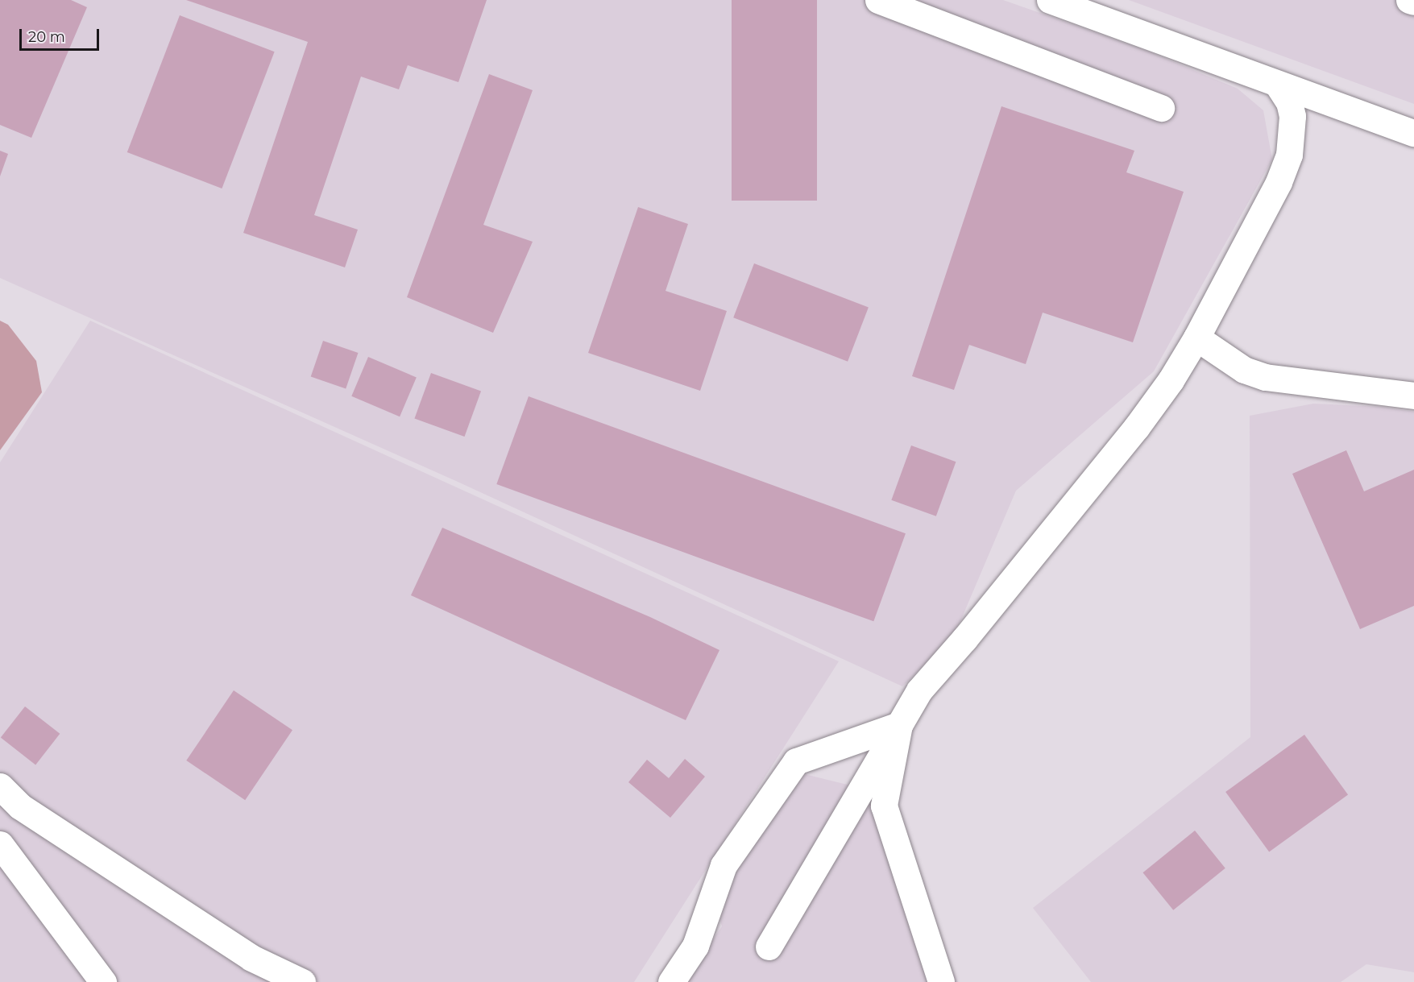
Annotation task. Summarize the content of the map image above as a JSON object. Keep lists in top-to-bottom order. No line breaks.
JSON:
{"scale_bar":"20 m"}
